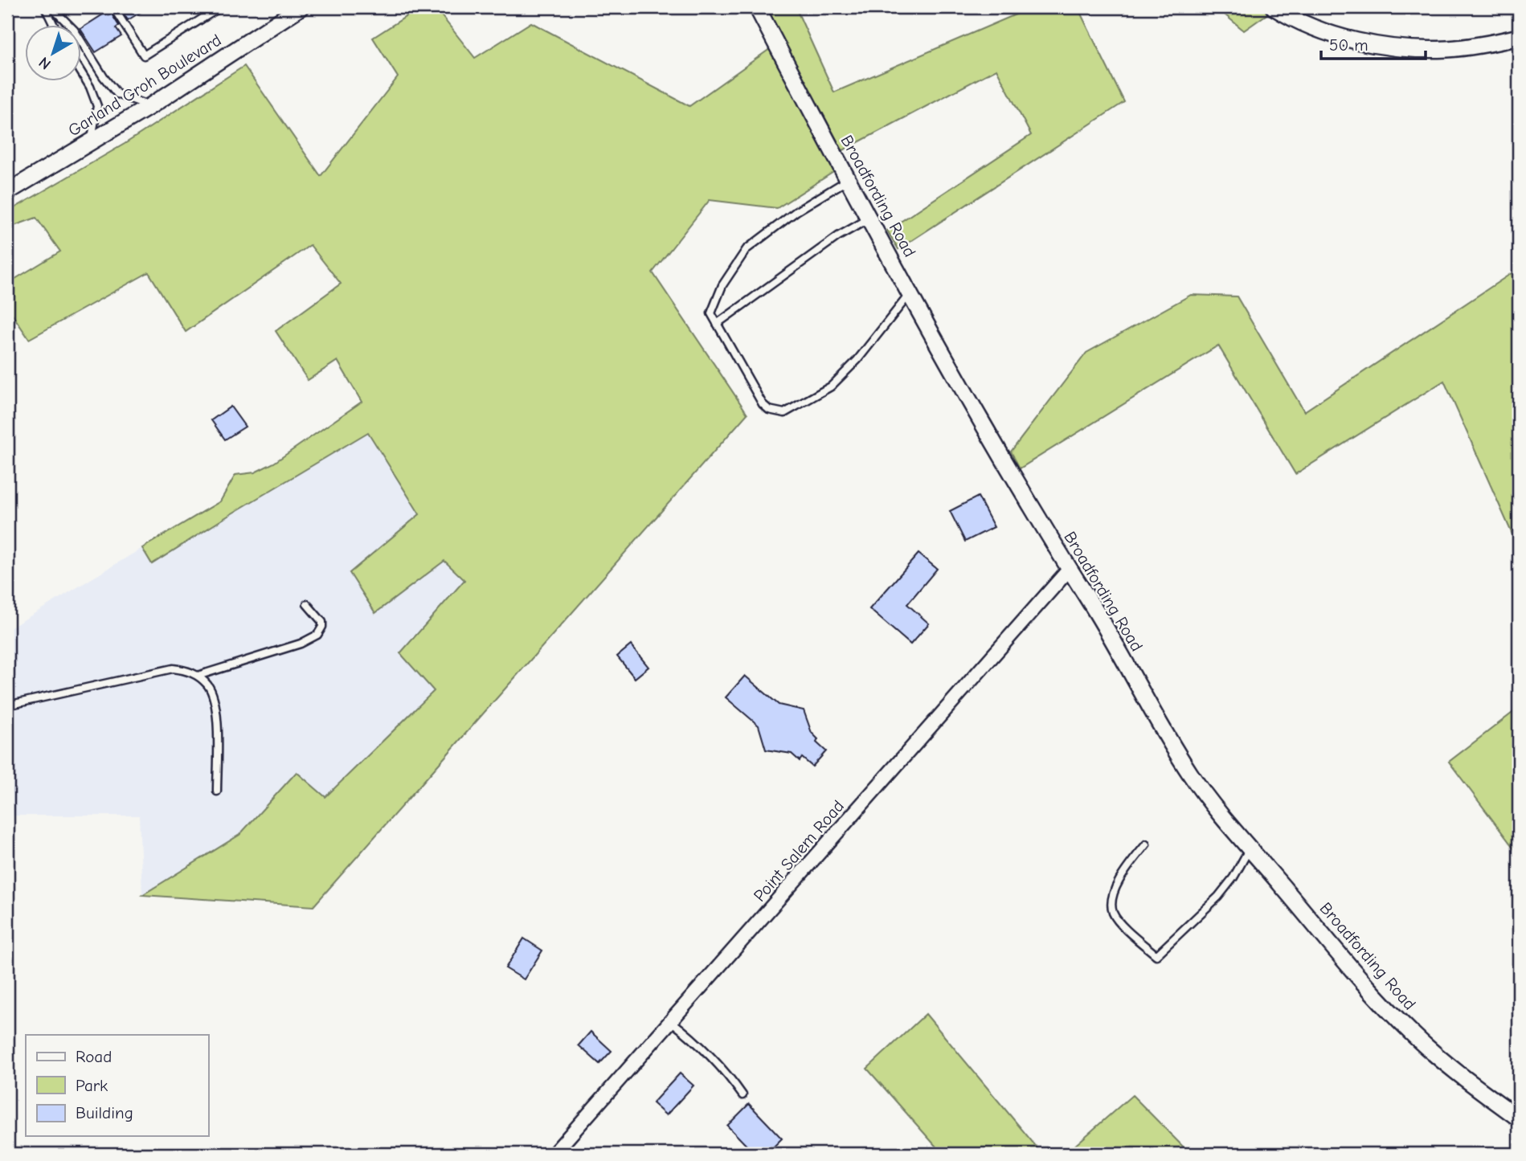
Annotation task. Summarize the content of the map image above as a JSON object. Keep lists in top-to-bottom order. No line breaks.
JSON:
{"streets":{"street":["Garland Groh Boulevard","Broadfording Road","Point Salem Road"]},"crossings":[["Broadfording Road","Point Salem Road"]],"legend":["Road","Park","Building"],"scale_bar":"50 m","north":"bottom left"}
